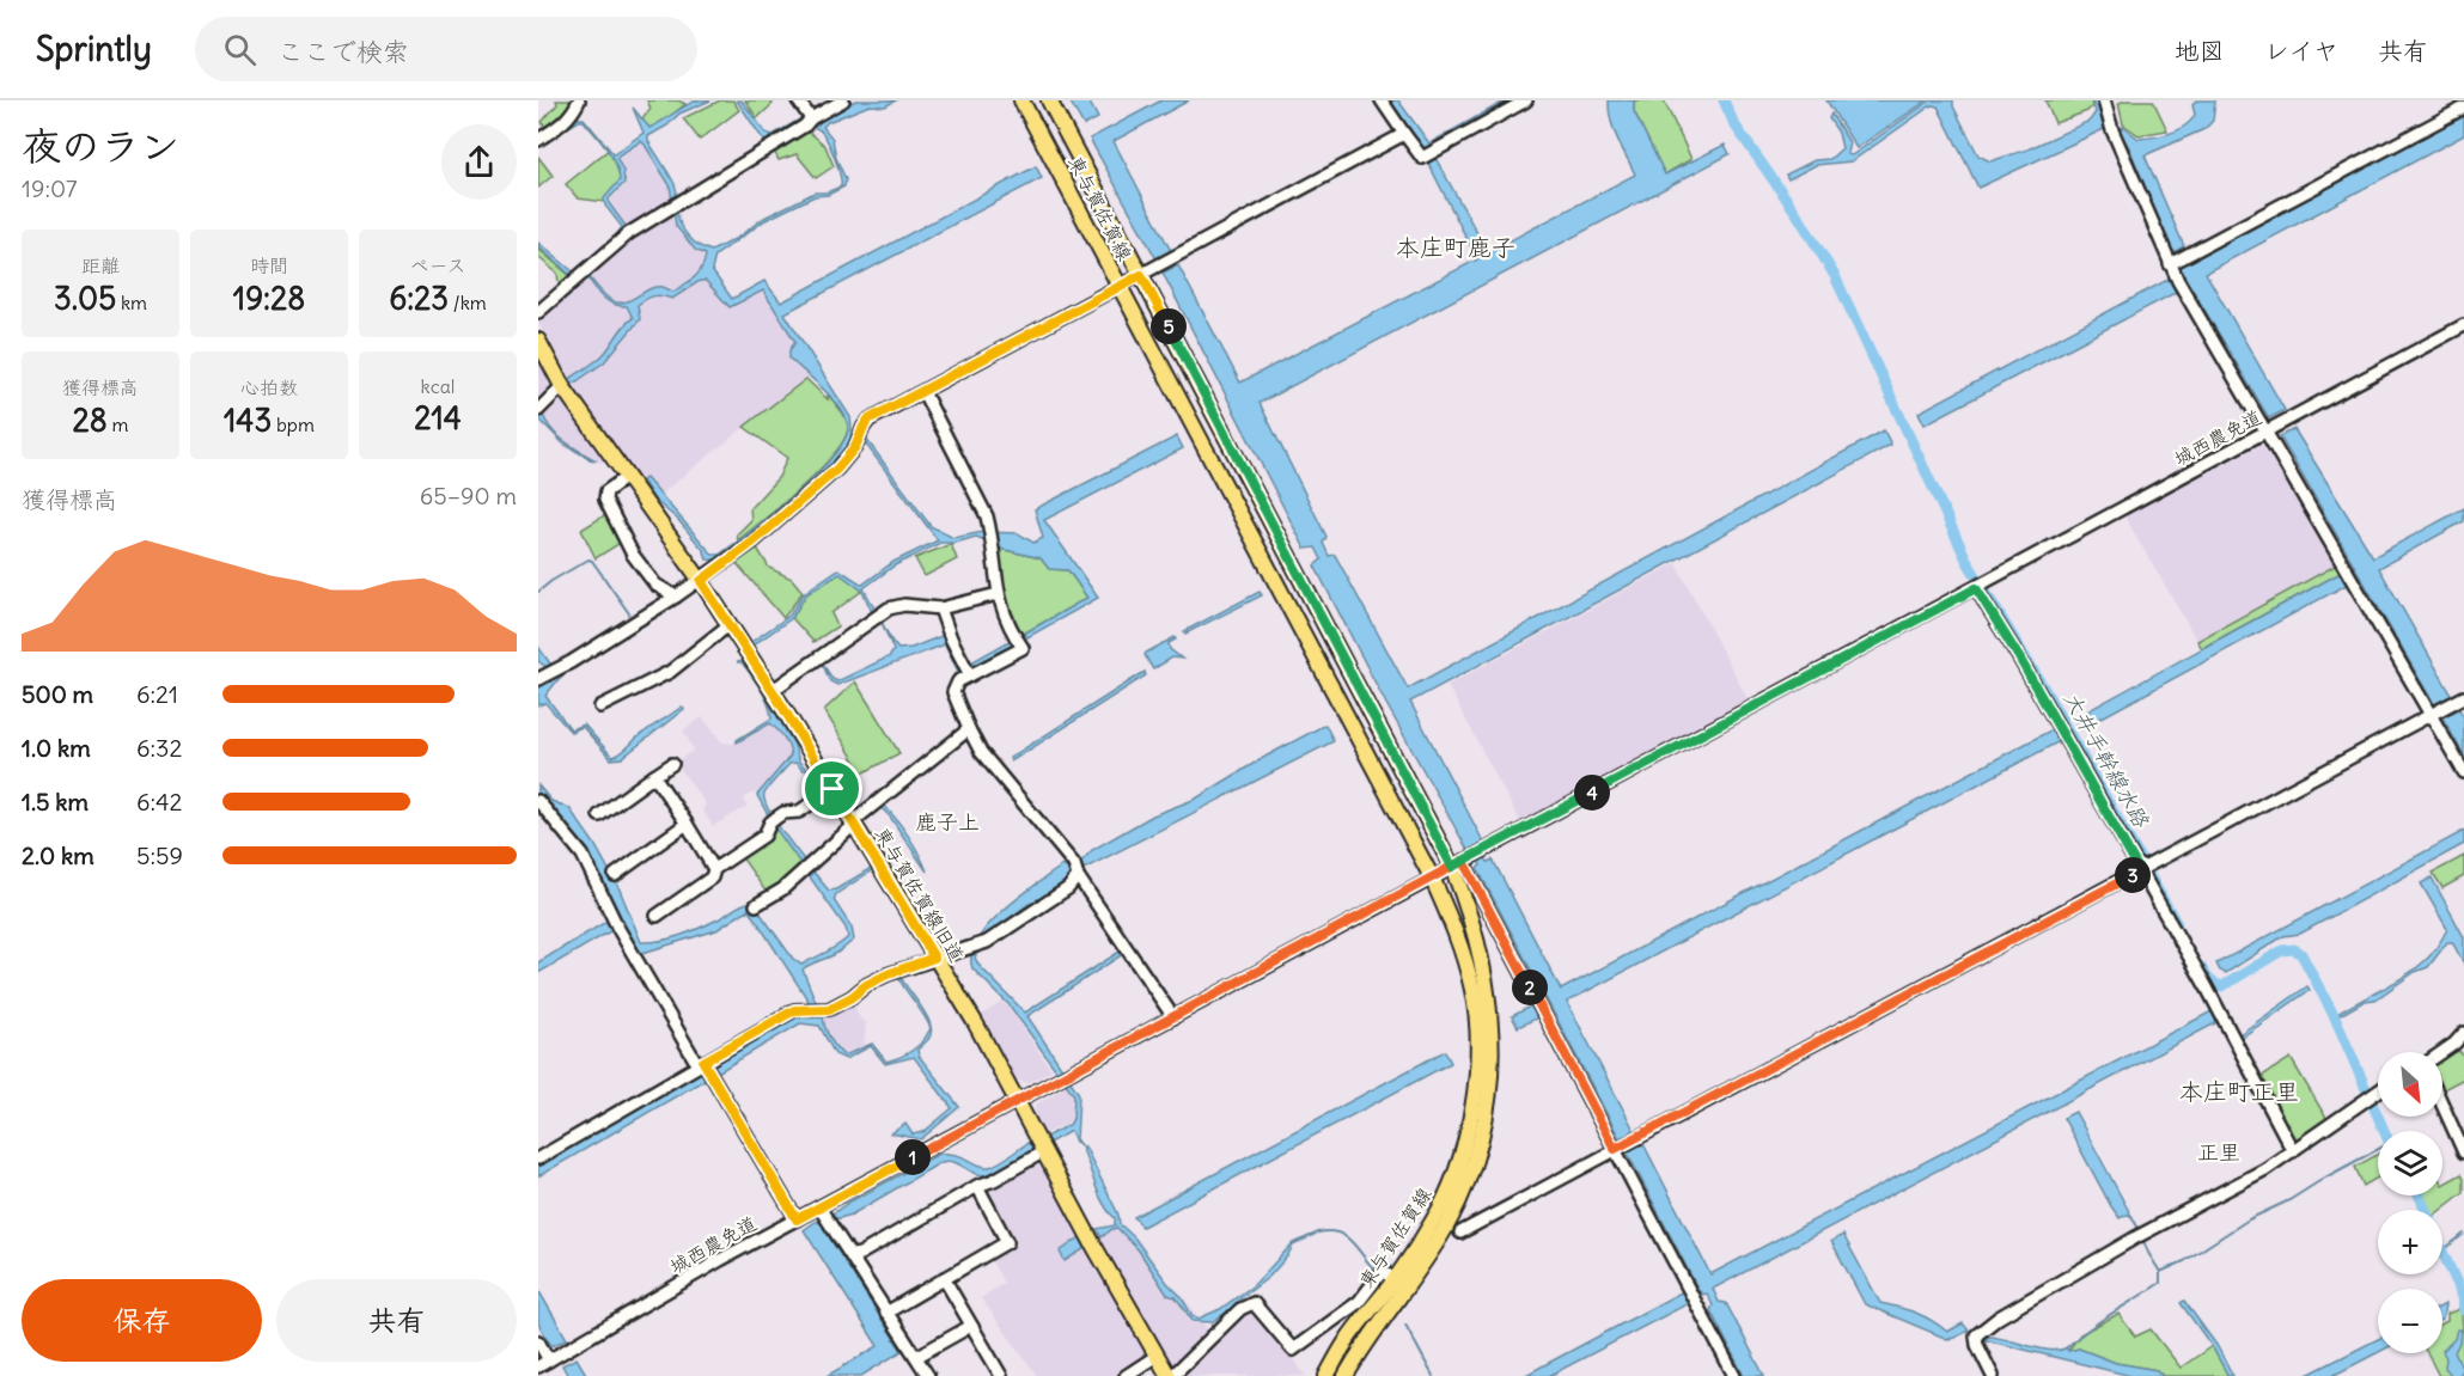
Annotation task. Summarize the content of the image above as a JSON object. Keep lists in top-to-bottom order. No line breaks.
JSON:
{"streets":{"main road":["東与賀佐賀線","東与賀佐賀線旧道"],"street":["城西農免道"]},"crossings":[["東与賀佐賀線","城西農免道"],["城西農免道","東与賀佐賀線旧道"]],"districts":["本庄町鹿子","鹿子上","本庄町正里","正里"],"water":["大井手幹線水路"],"north":"bottom right","page":{"header":"Sprintly","search":"ここで検索","nav":["地図","レイヤ","共有"],"heading":["夜のラン","19:07"],"stats":[["距離","3.05 km"],["時間","19:28"],["ペース","6:23 /km"],["獲得標高","28 m"],["心拍数","143 bpm"],["kcal","214"]],"pins":["5","4","3","2","1"],"chart":["獲得標高","65–90 m"],"list":[{"name":"500 m","note":"6:21"},{"name":"1.0 km","note":"6:32"},{"name":"1.5 km","note":"6:42"},{"name":"2.0 km","note":"5:59"}],"map_buttons":["+","−"],"buttons":["保存","共有"]}}
